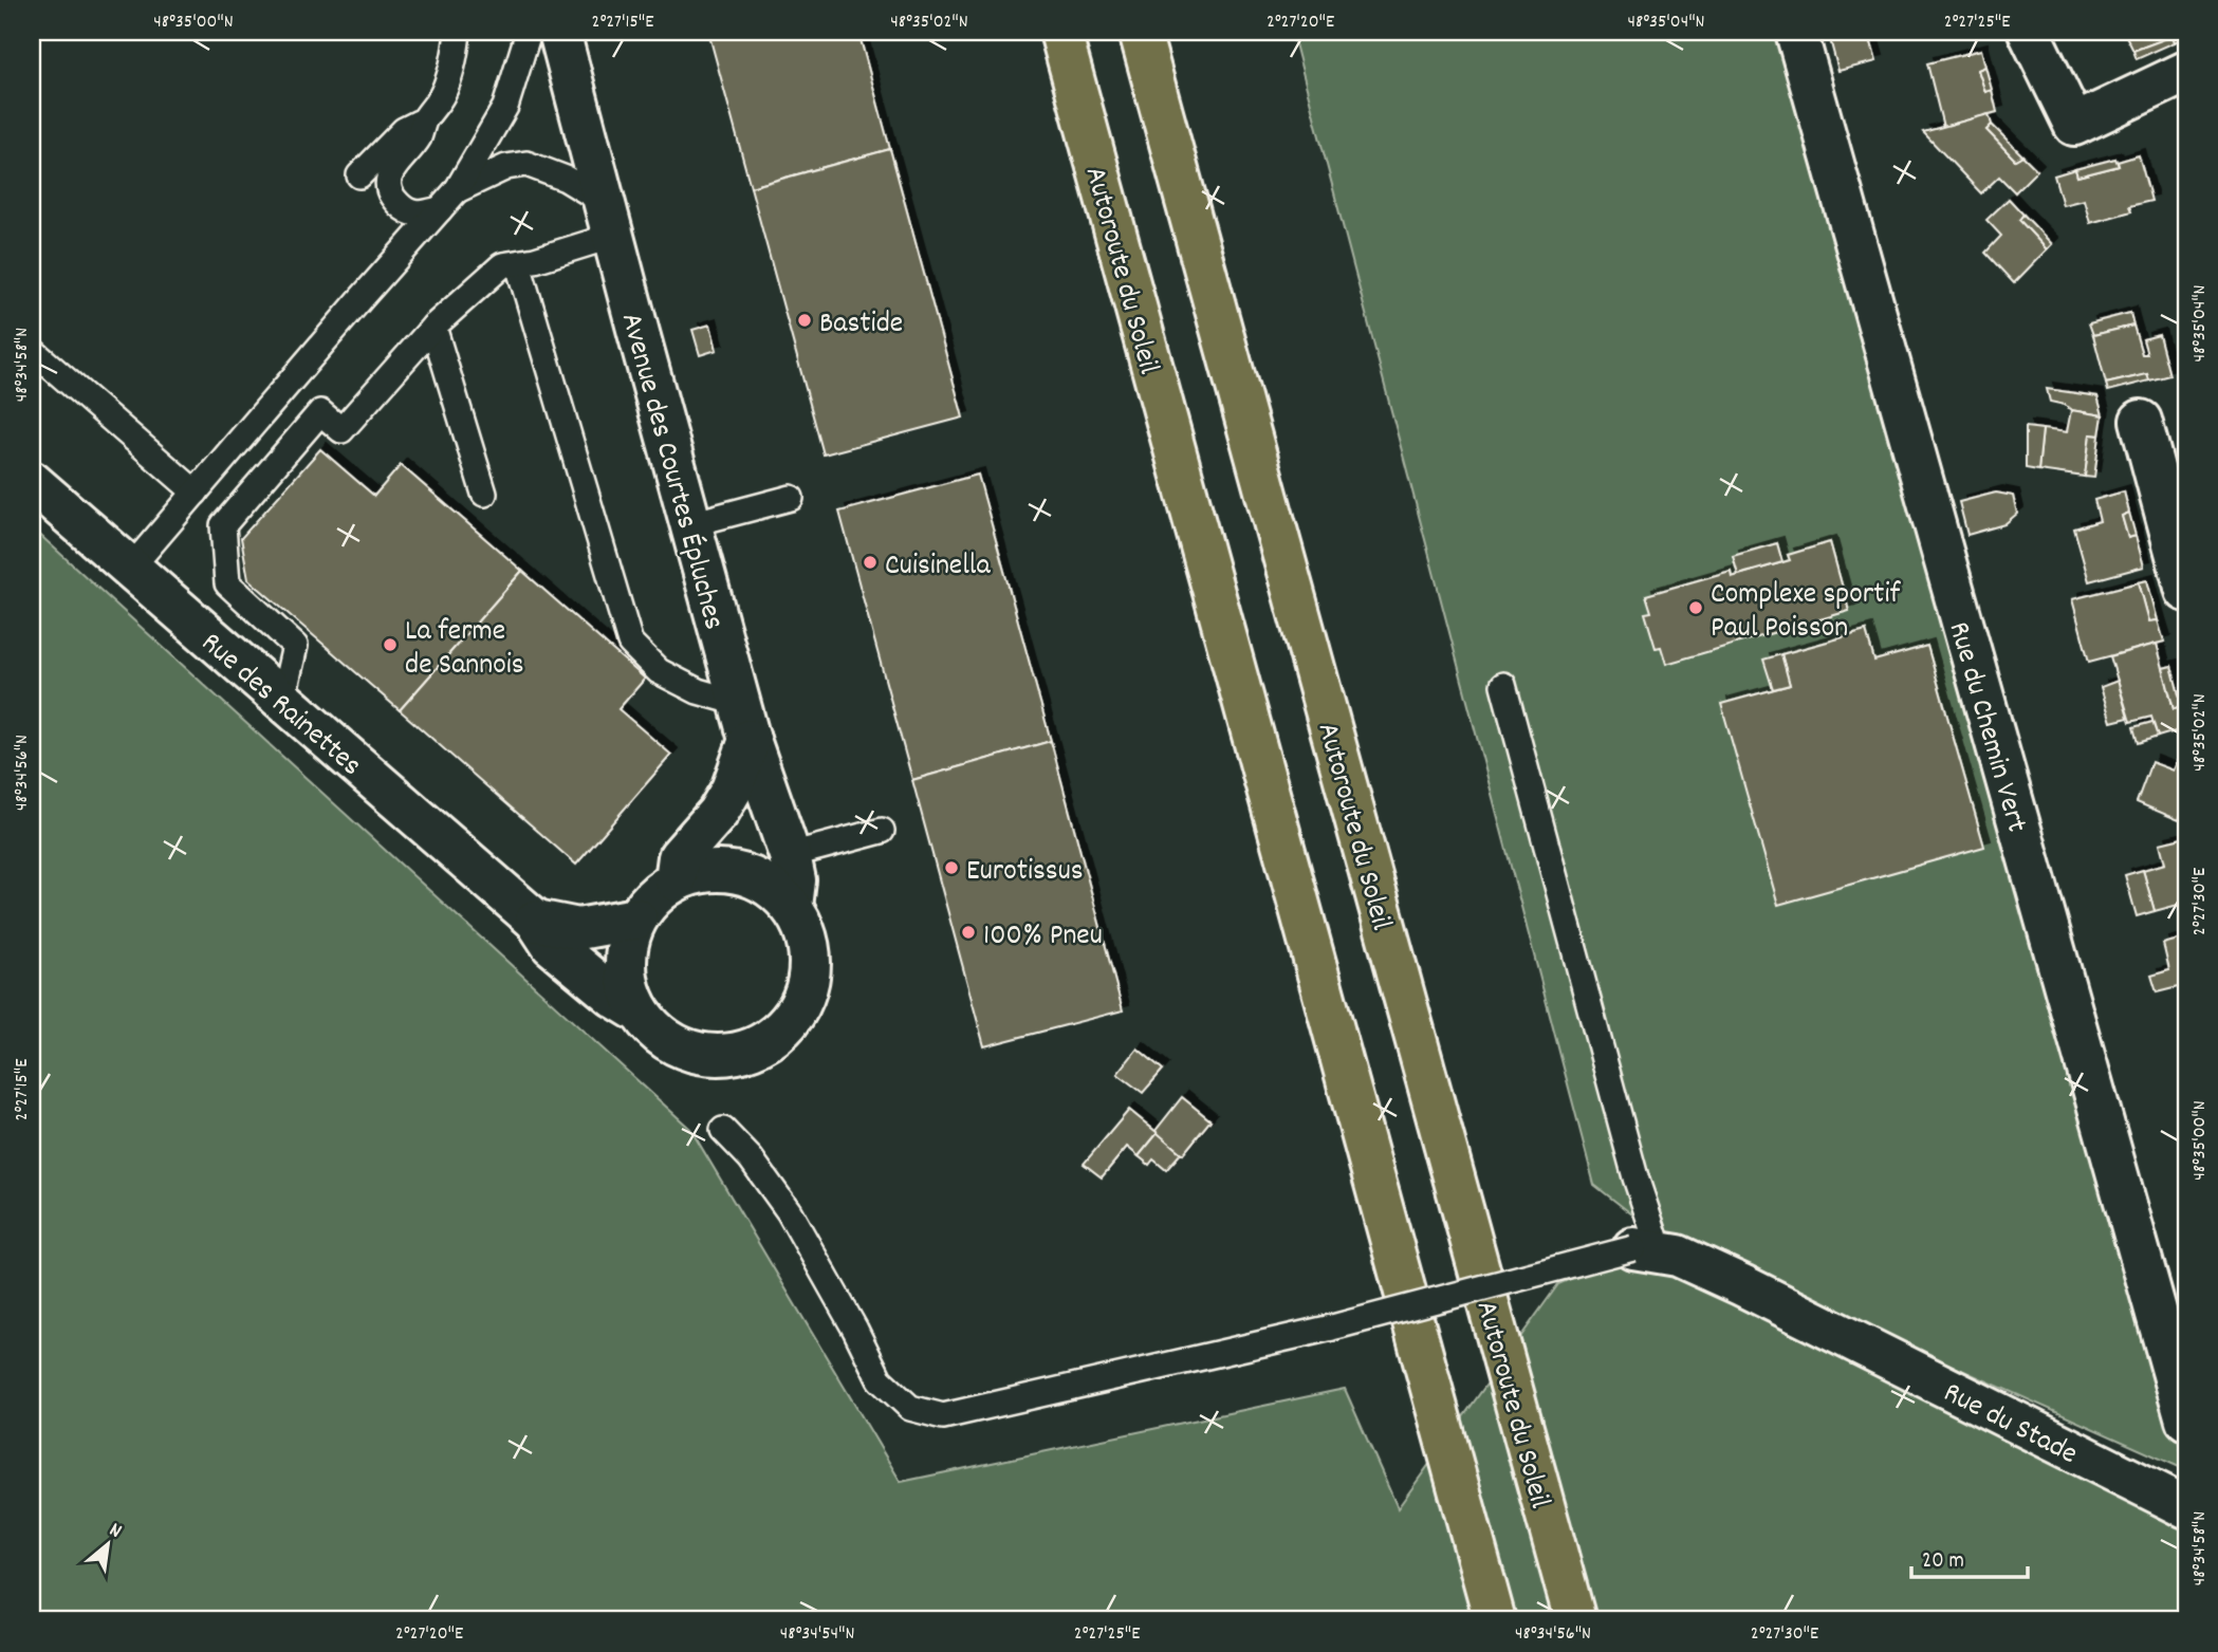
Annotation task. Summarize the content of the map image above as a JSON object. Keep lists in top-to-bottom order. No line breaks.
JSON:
{"streets":{"highway":["Autoroute du Soleil"],"street":["Avenue des Courtes Épluches","Rue des Rainettes","Rue du Chemin Vert","Rue du Stade"]},"crossings":[["Avenue des Courtes Épluches","Rue des Rainettes"]],"places":["Bastide","Cuisinella","Complexe sportif Paul Poisson","La ferme de Sannois","Eurotissus","100% Pneu"],"scale_bar":"20 m","north":"top right","coordinates":["48°35'00\"N","2°27'15\"E","48°35'02\"N","2°27'20\"E","48°35'04\"N","2°27'25\"E","48°34'58\"N","48°34'56\"N","2°27'30\"E","48°34'54\"N"]}
